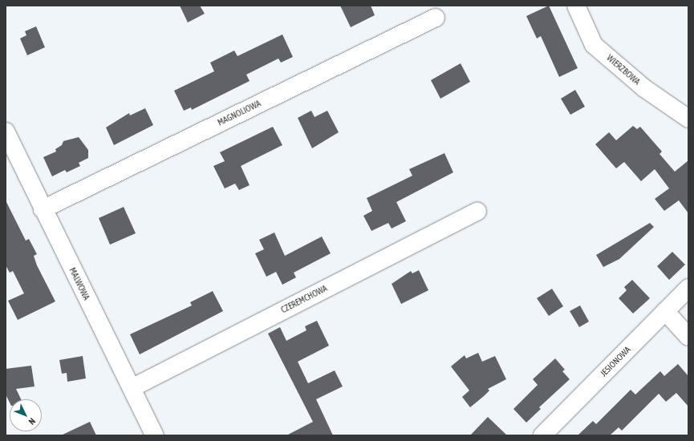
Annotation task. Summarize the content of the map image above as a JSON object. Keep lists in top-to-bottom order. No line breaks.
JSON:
{"streets":{"street":["WIERZBOWA","MAGNOLIOWA","MALWOWA","CZEREMCHOWA","JESIONOWA"]},"crossings":[["MAGNOLIOWA","MALWOWA"],["MALWOWA","CZEREMCHOWA"]],"north":"bottom right"}
